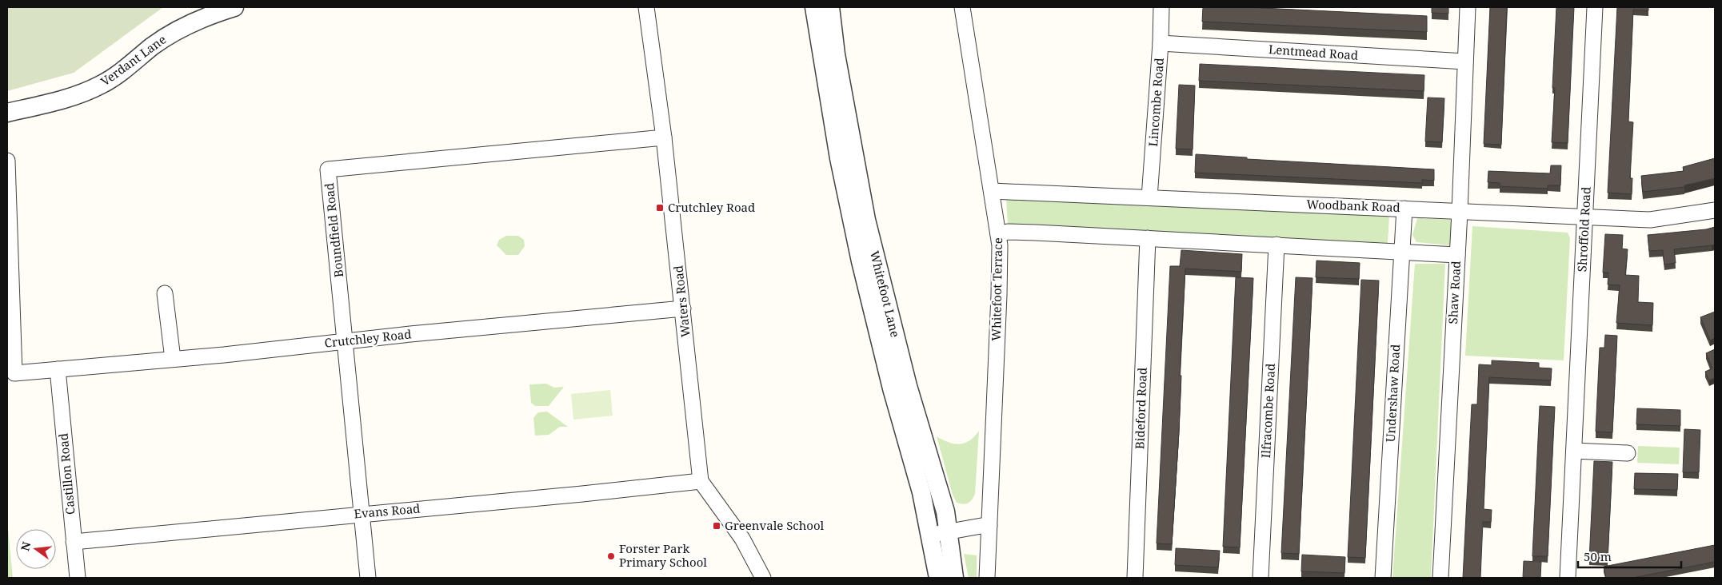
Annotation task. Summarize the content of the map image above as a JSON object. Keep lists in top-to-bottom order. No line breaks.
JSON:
{"streets":{"street":["Lentmead Road","Verdant Lane","Lincombe Road","Woodbank Road","Shroffold Road","Boundfield Road","Whitefoot Terrace","Shaw Road","Whitefoot Lane","Waters Road","Crutchley Road","Undershaw Road","Bideford Road","Ilfracombe Road","Castillon Road","Evans Road"]},"crossings":[["Lentmead Road","Lincombe Road"],["Lentmead Road","Shaw Road"],["Lincombe Road","Woodbank Road"],["Woodbank Road","Shroffold Road"],["Woodbank Road","Whitefoot Terrace"],["Woodbank Road","Shaw Road"],["Woodbank Road","Undershaw Road"],["Boundfield Road","Waters Road"],["Boundfield Road","Crutchley Road"],["Boundfield Road","Evans Road"],["Waters Road","Crutchley Road"],["Waters Road","Evans Road"],["Crutchley Road","Castillon Road"],["Castillon Road","Evans Road"]],"places":{"transit":["Crutchley Road","Greenvale School"],"other":["Forster Park Primary School"]},"scale_bar":"50 m","north":"left"}
